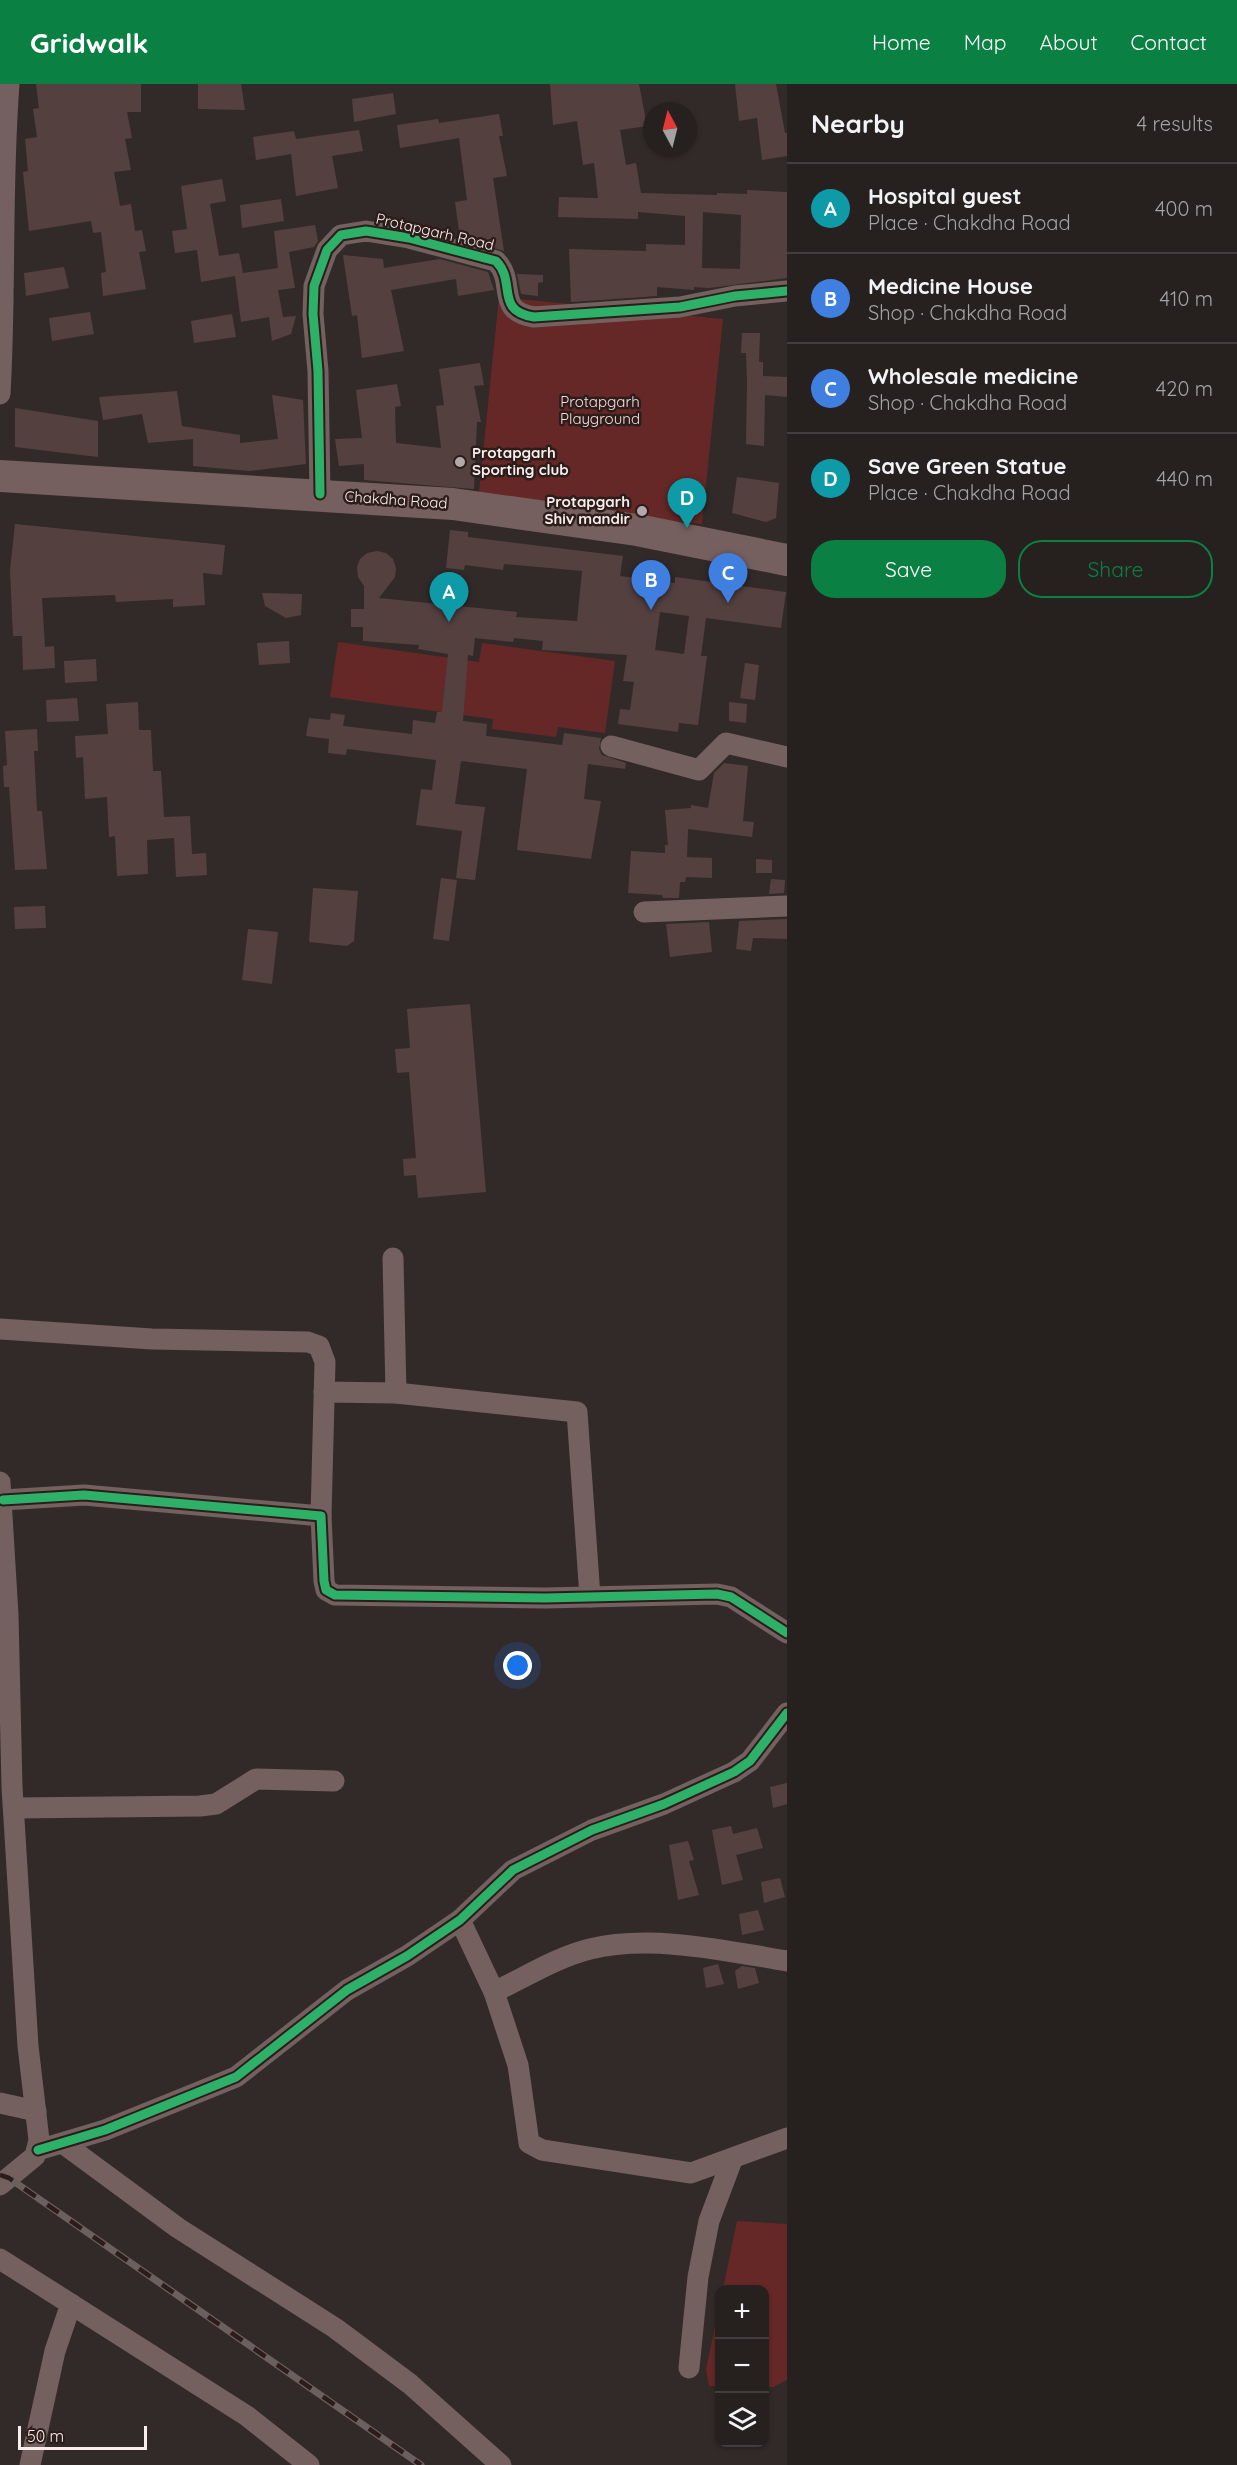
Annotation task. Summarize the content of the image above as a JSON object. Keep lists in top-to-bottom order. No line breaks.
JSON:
{"streets":{"main road":["Chakdha Road"],"street":["Protapgarh Road"]},"crossings":[["Protapgarh Road","Chakdha Road"]],"parks":["Protapgarh Playground"],"places":["Protapgarh Sporting club","Protapgarh Shiv mandir"],"scale_bar":"50 m","north":"top","page":{"header":"Gridwalk","nav":["Home","Map","About","Contact"],"heading":["Nearby","4 results"],"list":[{"mark":"A","name":"Hospital guest","note":"Place · Chakdha Road","value":"400 m"},{"mark":"B","name":"Medicine House","note":"Shop · Chakdha Road","value":"410 m"},{"mark":"C","name":"Wholesale medicine","note":"Shop · Chakdha Road","value":"420 m"},{"mark":"D","name":"Save Green Statue","note":"Place · Chakdha Road","value":"440 m"}],"pins":["D","C","B","A"],"buttons":["Save","Share"],"map_buttons":["+","−"],"scale":"50 m"}}
